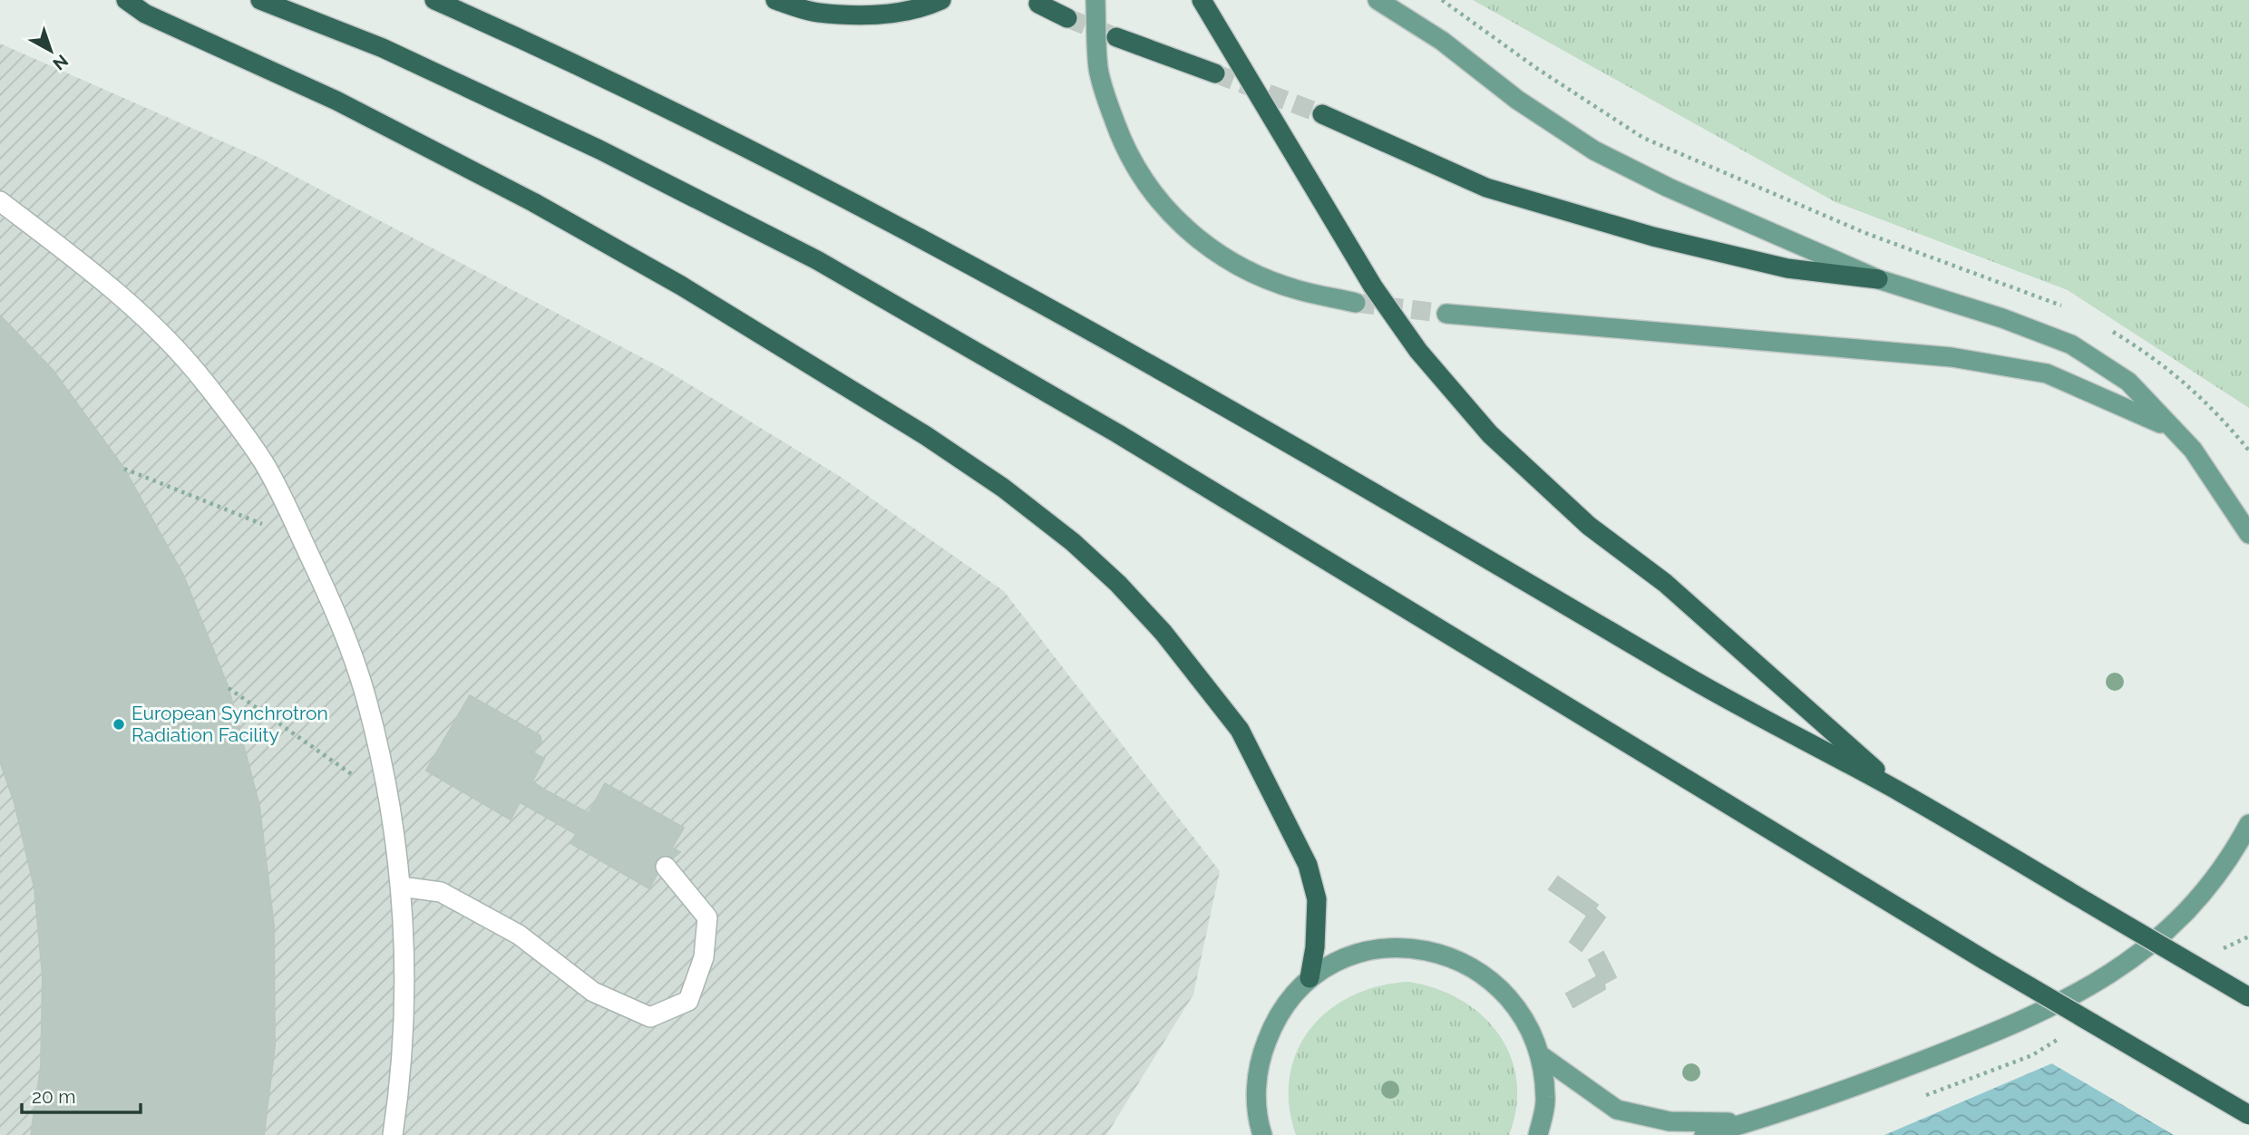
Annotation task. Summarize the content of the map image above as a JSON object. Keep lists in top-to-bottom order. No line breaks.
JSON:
{"places":["European Synchrotron Radiation Facility"],"scale_bar":"20 m","north":"bottom right"}
